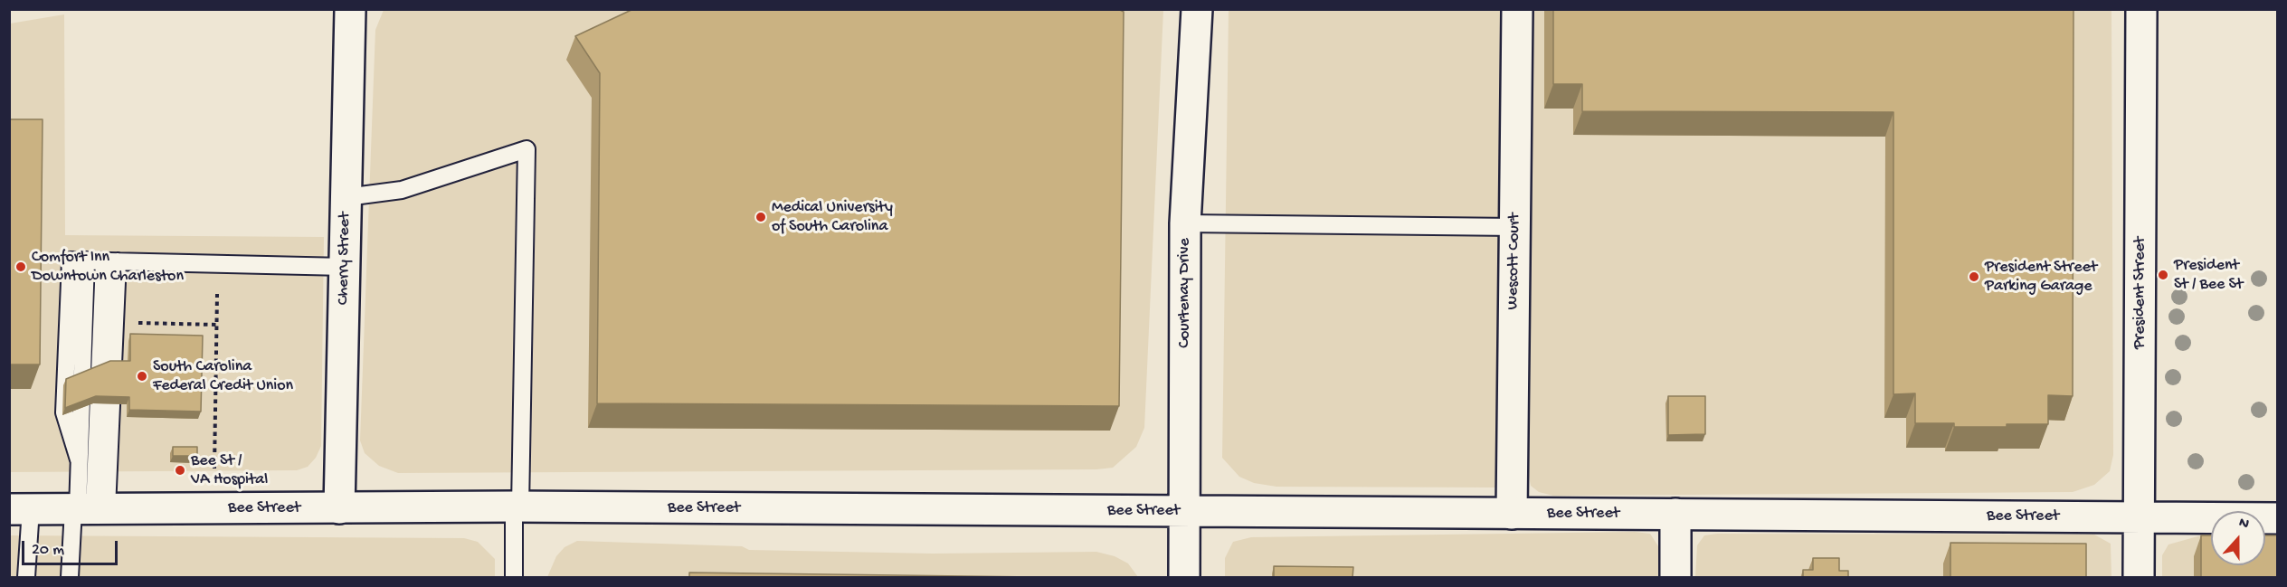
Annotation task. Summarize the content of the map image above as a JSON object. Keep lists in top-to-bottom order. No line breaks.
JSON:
{"streets":{"street":["Cherry Street","Wescott Court","Courtenay Drive","President Street","Bee Street"]},"crossings":[["Cherry Street","Bee Street"],["Wescott Court","Bee Street"],["Courtenay Drive","Bee Street"],["President Street","Bee Street"]],"places":["Medical University of South Carolina","Comfort Inn Downtown Charleston","President St / Bee St","President Street Parking Garage","South Carolina Federal Credit Union","Bee St / VA Hospital"],"scale_bar":"20 m","north":"top"}
